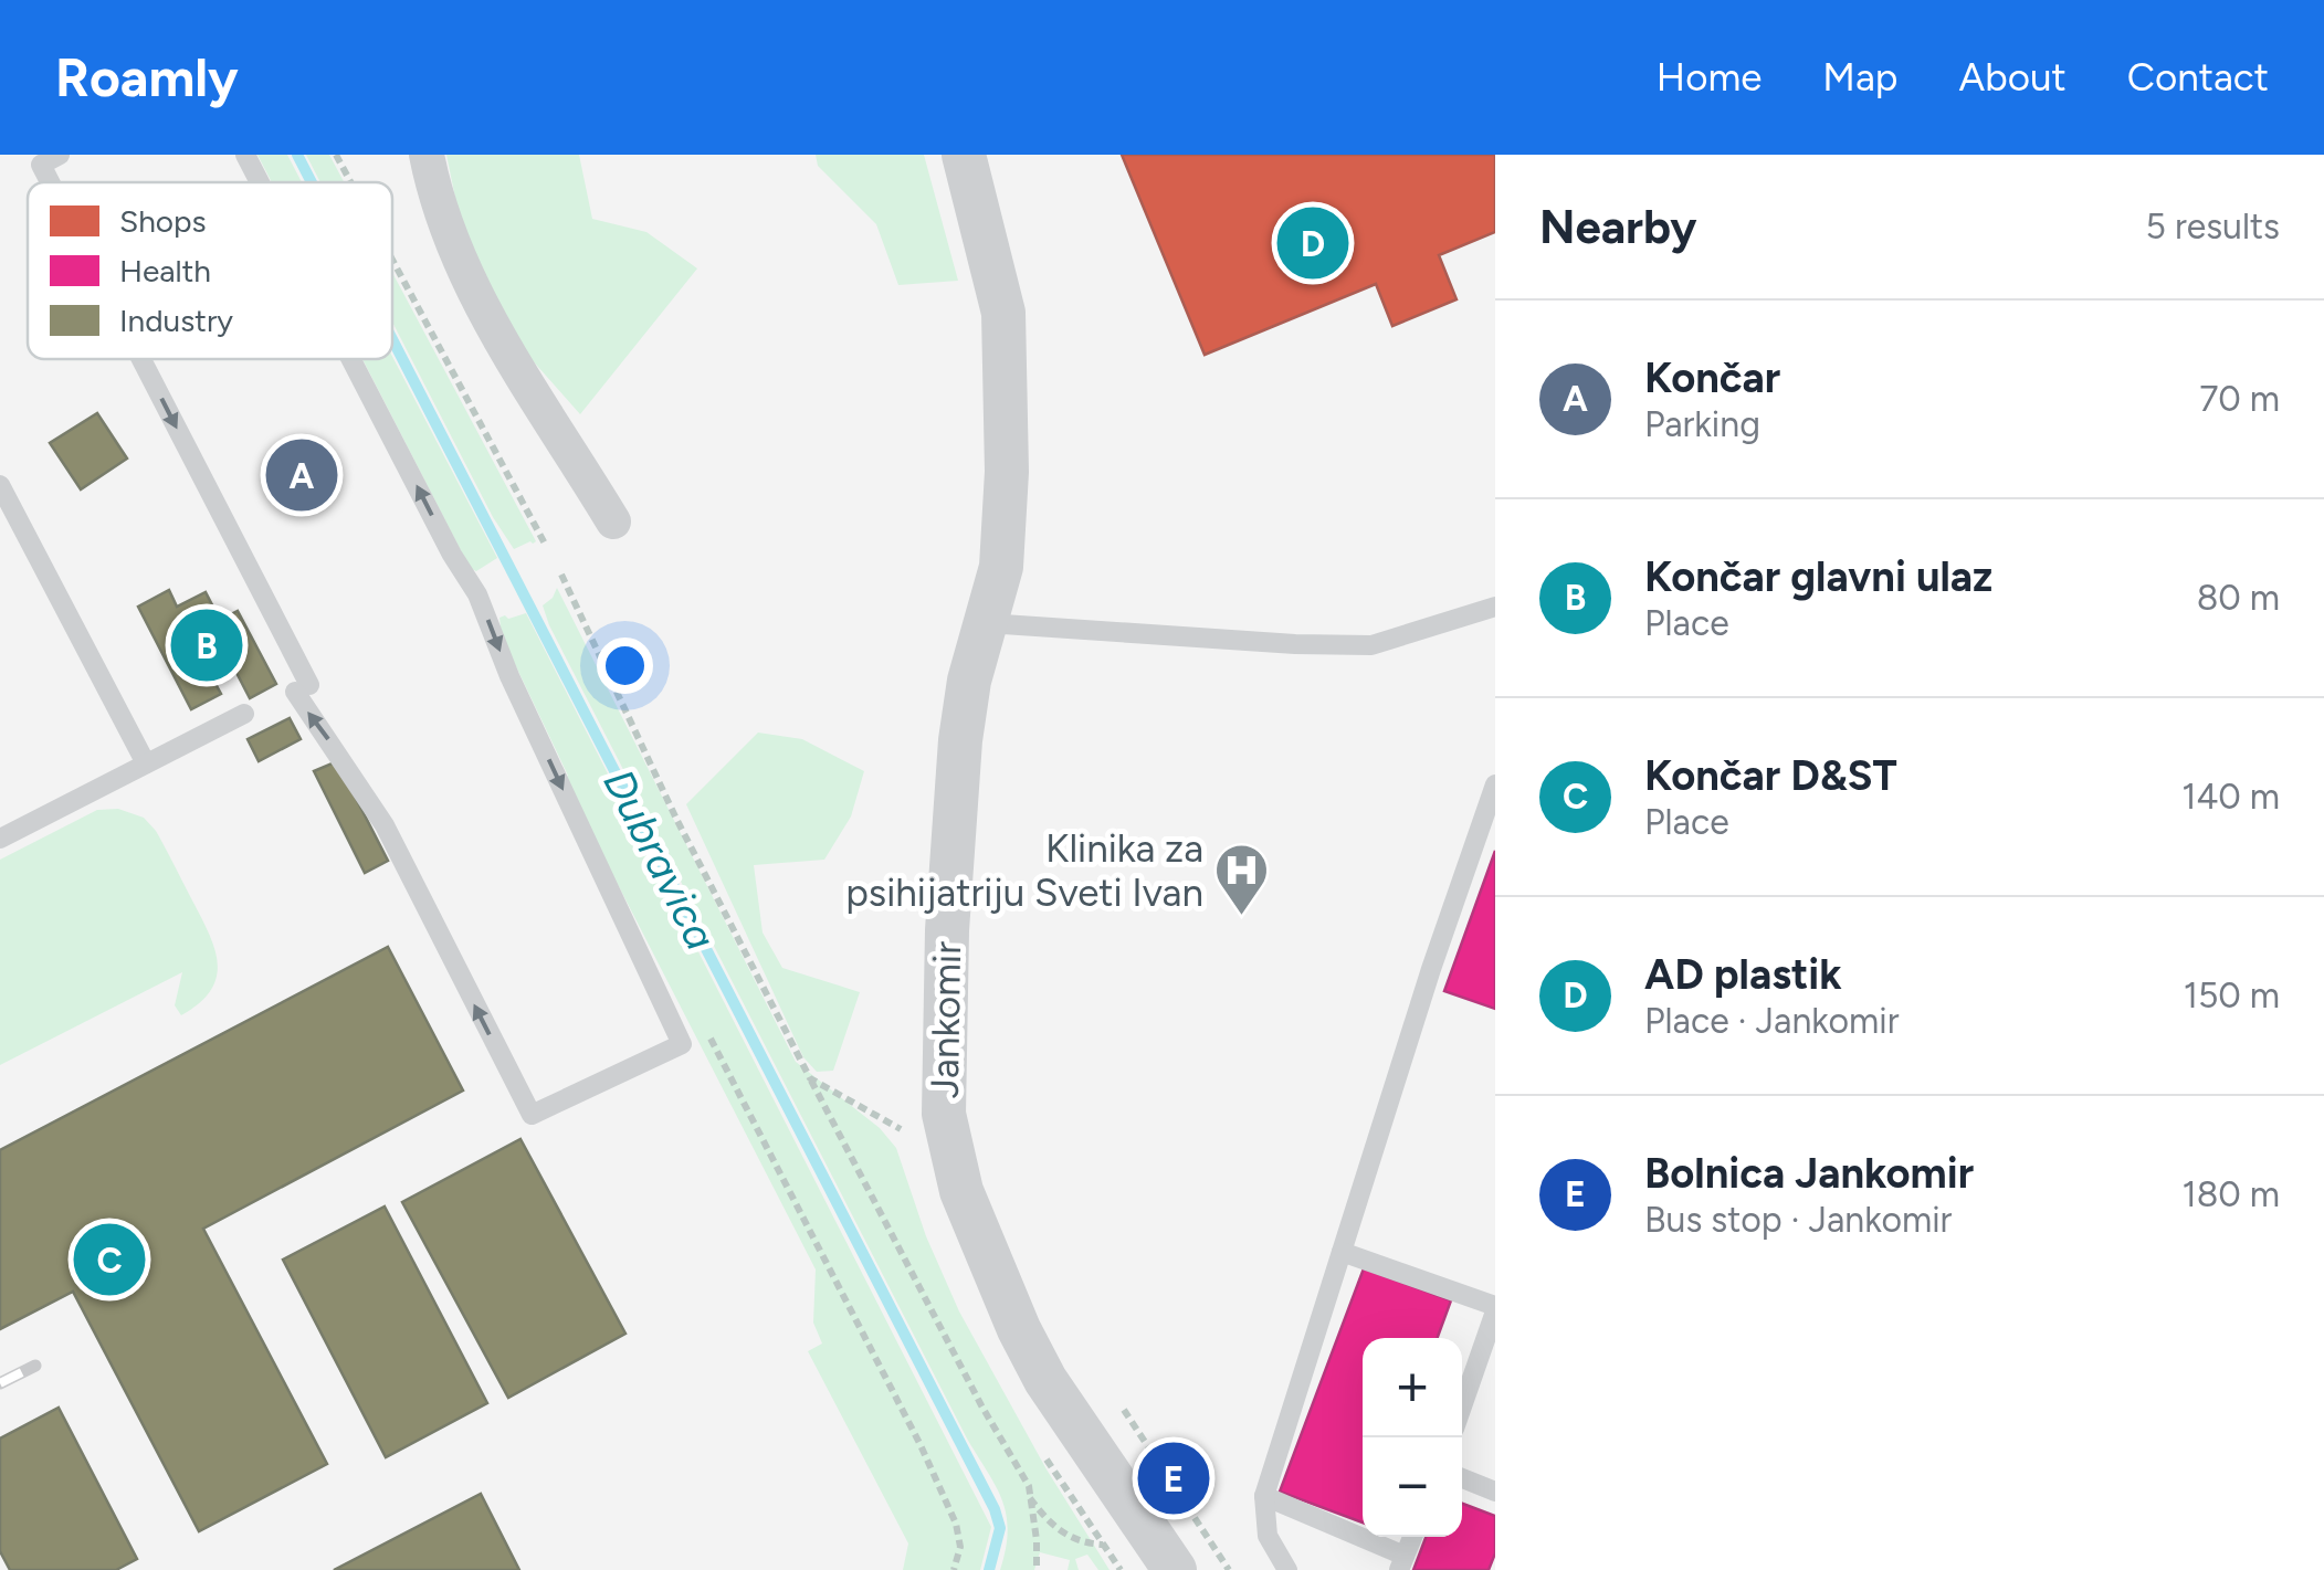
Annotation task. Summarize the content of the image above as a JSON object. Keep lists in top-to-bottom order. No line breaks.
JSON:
{"streets":{"street":["Jankomir"]},"water":["Dubravica"],"places":{"hospital":["Klinika za psihijatriju Sveti Ivan"]},"legend":["Shops","Health","Industry"],"page":{"header":"Roamly","nav":["Home","Map","About","Contact"],"heading":["Nearby","5 results"],"pins":["D","A","B","C","E"],"list":[{"mark":"A","name":"Končar","note":"Parking","value":"70 m"},{"mark":"B","name":"Končar glavni ulaz","note":"Place","value":"80 m"},{"mark":"C","name":"Končar D&ST","note":"Place","value":"140 m"},{"mark":"D","name":"AD plastik","note":"Place · Jankomir","value":"150 m"},{"mark":"E","name":"Bolnica Jankomir","note":"Bus stop · Jankomir","value":"180 m"}],"map_buttons":["+","−"]}}
